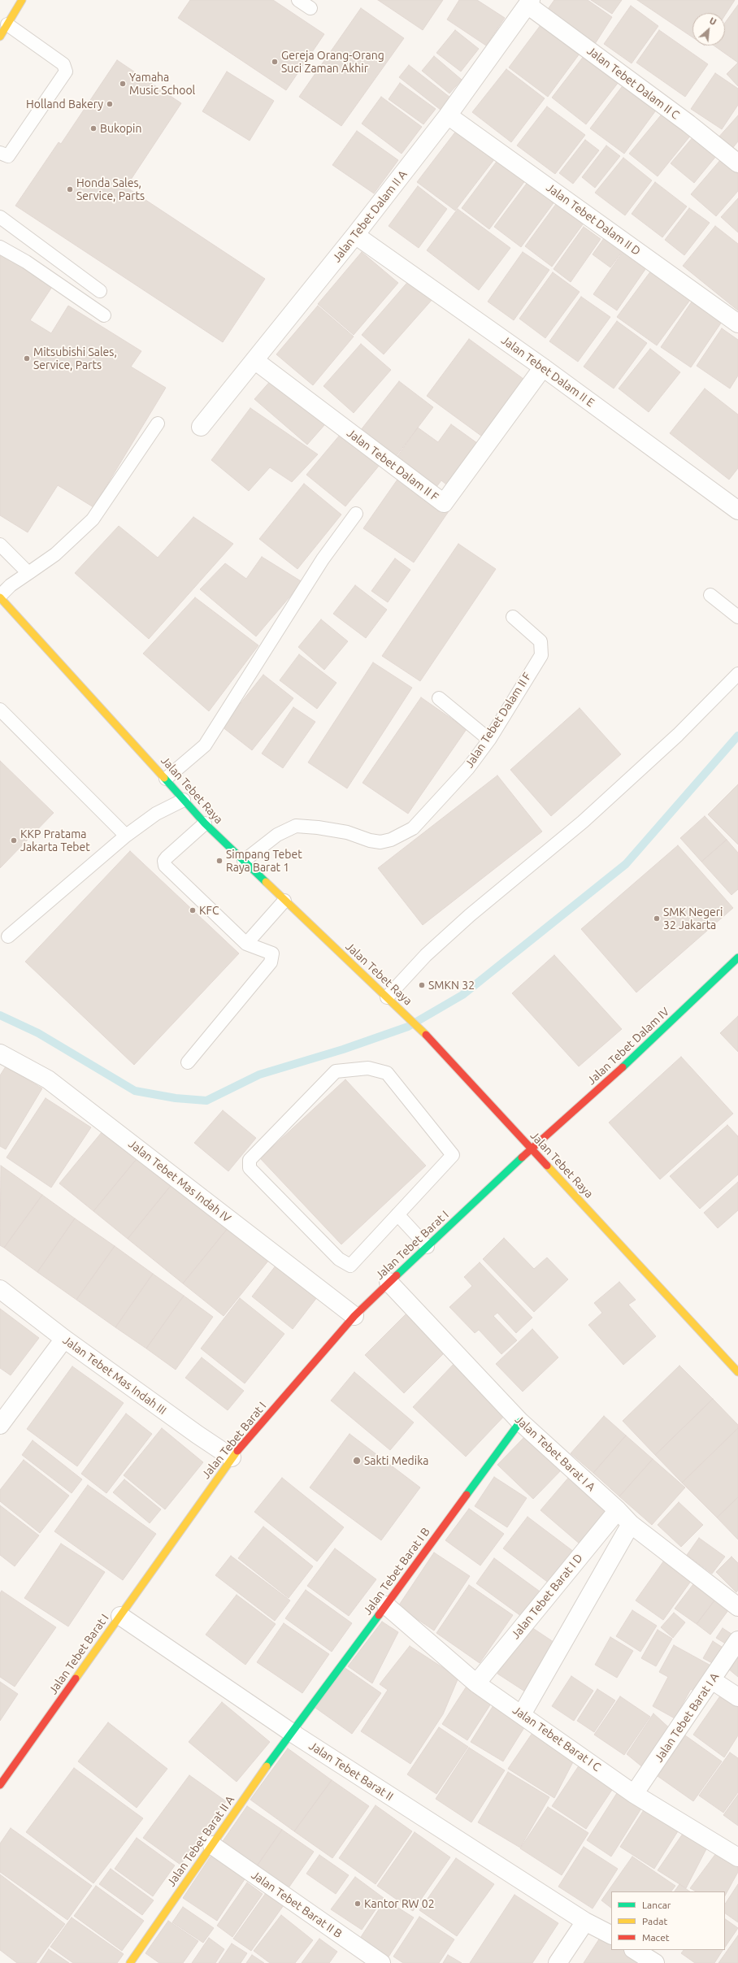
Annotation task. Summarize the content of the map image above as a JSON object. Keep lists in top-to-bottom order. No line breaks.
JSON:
{"streets":{"street":["Jalan Tebet Dalam II C","Jalan Tebet Dalam II A","Jalan Tebet Dalam II D","Jalan Tebet Dalam II E","Jalan Tebet Dalam II F","Jalan Tebet Raya","Jalan Tebet Dalam IV","Jalan Tebet Mas Indah IV","Jalan Tebet Barat I","Jalan Tebet Mas Indah III","Jalan Tebet Barat I A","Jalan Tebet Barat I B","Jalan Tebet Barat I D","Jalan Tebet Barat I C","Jalan Tebet Barat II","Jalan Tebet Barat II A","Jalan Tebet Barat II B"]},"crossings":[["Jalan Tebet Dalam II C","Jalan Tebet Dalam II A"],["Jalan Tebet Dalam II A","Jalan Tebet Dalam II D"],["Jalan Tebet Dalam II A","Jalan Tebet Dalam II E"],["Jalan Tebet Dalam II A","Jalan Tebet Dalam II F"],["Jalan Tebet Dalam II E","Jalan Tebet Dalam II F"],["Jalan Tebet Dalam II F","Jalan Tebet Raya"],["Jalan Tebet Raya","Jalan Tebet Dalam IV"],["Jalan Tebet Raya","Jalan Tebet Barat I"],["Jalan Tebet Dalam IV","Jalan Tebet Barat I"],["Jalan Tebet Mas Indah IV","Jalan Tebet Barat I"],["Jalan Tebet Barat I","Jalan Tebet Mas Indah III"],["Jalan Tebet Barat I","Jalan Tebet Barat I A"],["Jalan Tebet Barat I","Jalan Tebet Barat II"],["Jalan Tebet Barat I A","Jalan Tebet Barat I B"],["Jalan Tebet Barat I A","Jalan Tebet Barat I D"],["Jalan Tebet Barat I A","Jalan Tebet Barat I C"],["Jalan Tebet Barat I B","Jalan Tebet Barat I C"],["Jalan Tebet Barat I B","Jalan Tebet Barat II"],["Jalan Tebet Barat I B","Jalan Tebet Barat II A"],["Jalan Tebet Barat I D","Jalan Tebet Barat I C"],["Jalan Tebet Barat II","Jalan Tebet Barat II A"],["Jalan Tebet Barat II A","Jalan Tebet Barat II B"]],"places":["Gereja Orang-Orang Suci Zaman Akhir","Yamaha Music School","Holland Bakery","Bukopin","Honda Sales, Service, Parts","Mitsubishi Sales, Service, Parts","KKP Pratama Jakarta Tebet","Simpang Tebet Raya Barat 1","KFC","SMK Negeri 32 Jakarta","SMKN 32","Sakti Medika","Kantor RW 02"],"legend":["Lancar","Padat","Macet"],"north":"top right"}
